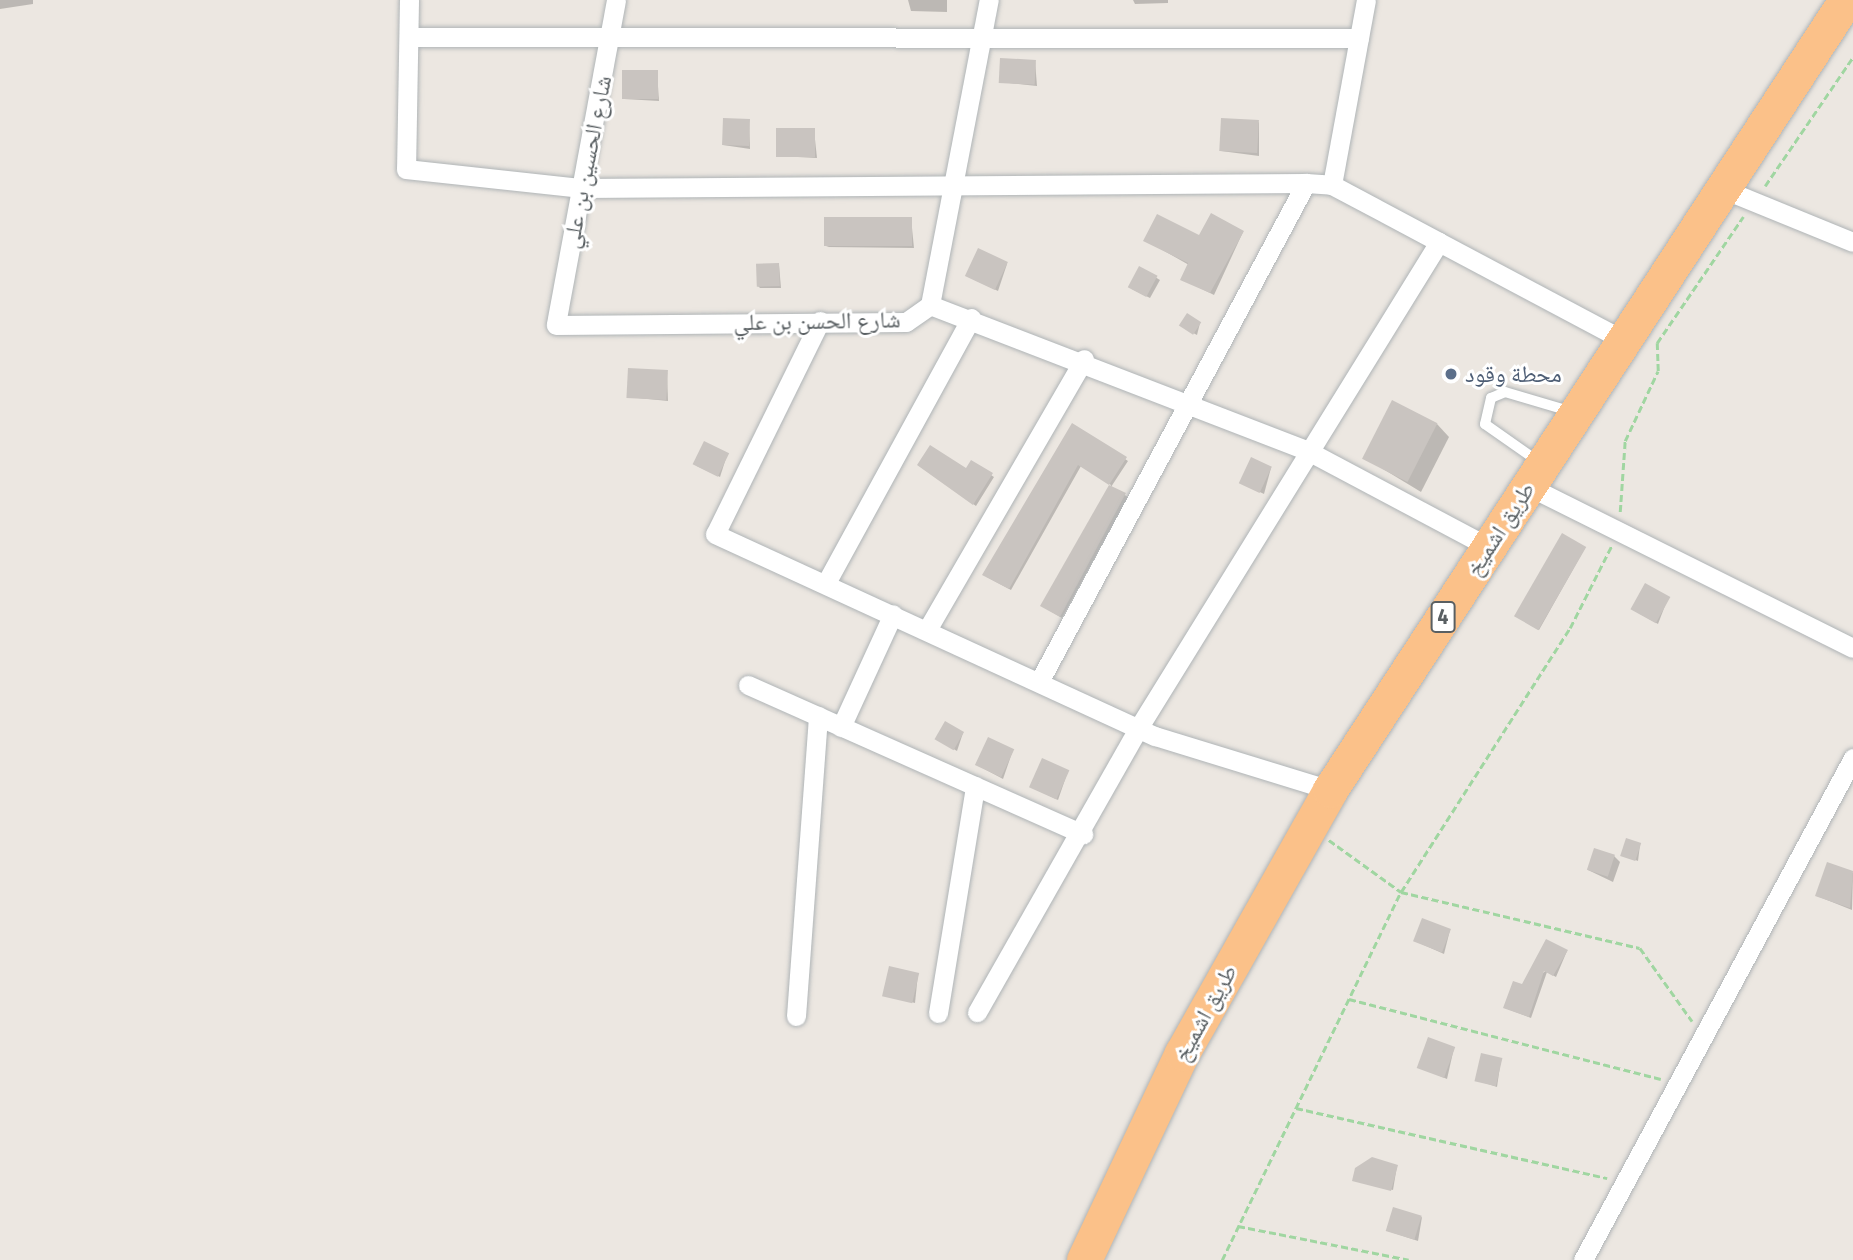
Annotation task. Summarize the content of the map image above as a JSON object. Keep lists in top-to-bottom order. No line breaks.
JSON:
{"streets":{"highway":["طريق اشميخ","4"],"street":["شارع الحسين بن علي","شارع الحسن بن علي"]},"crossings":[["شارع الحسين بن علي","شارع الحسن بن علي"]],"places":["محطة وقود"]}
